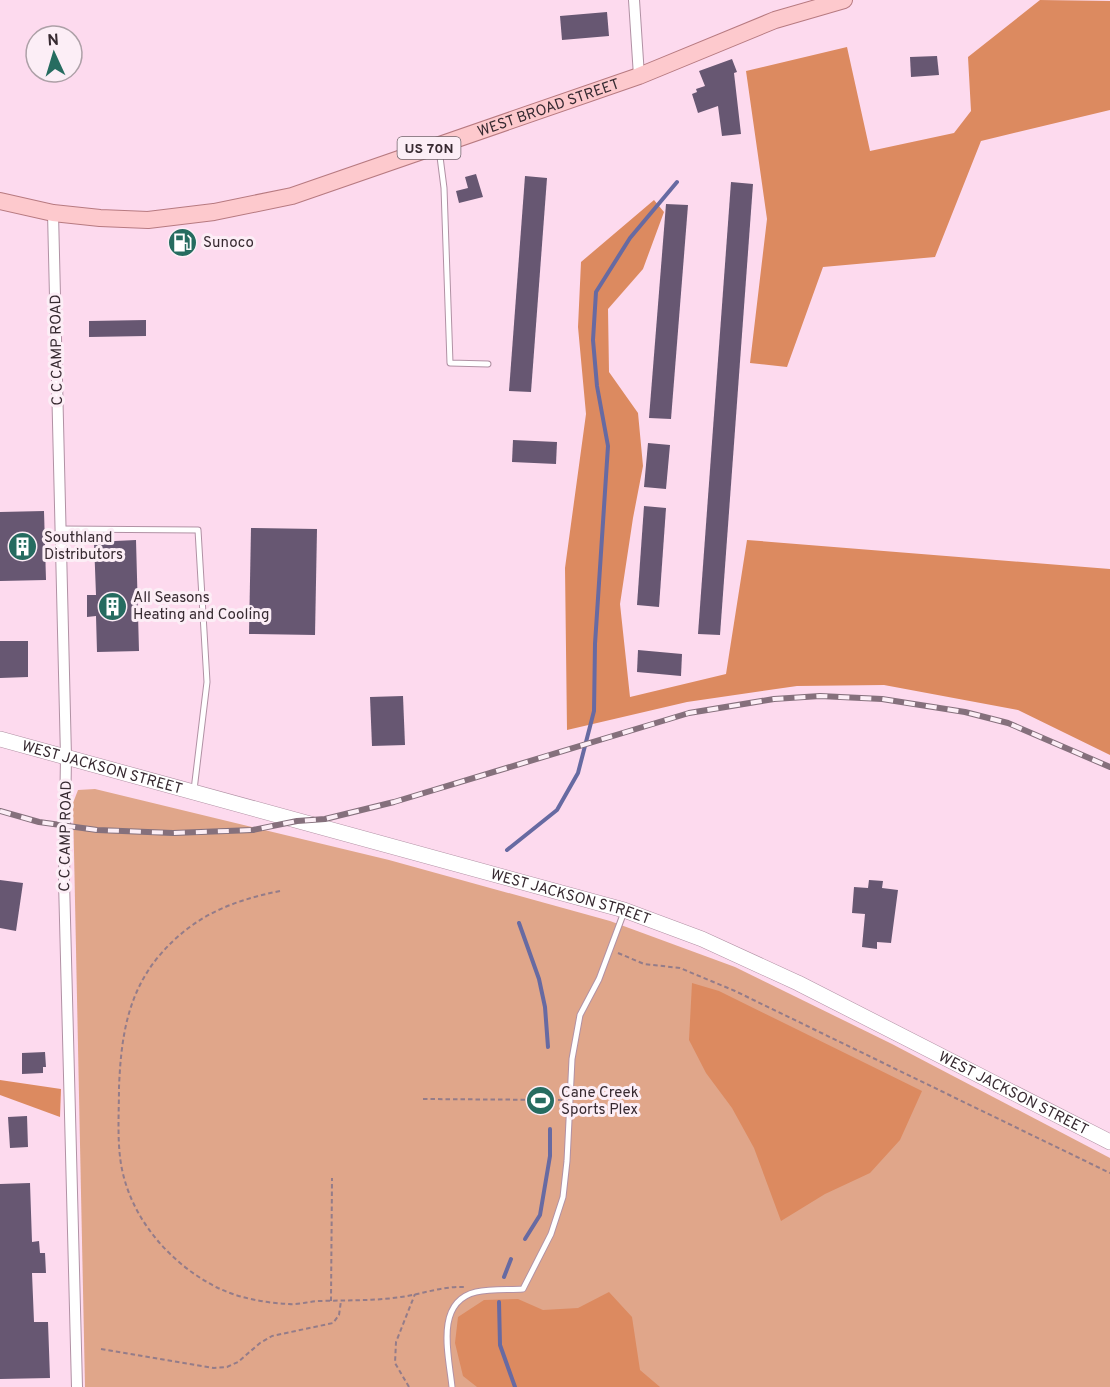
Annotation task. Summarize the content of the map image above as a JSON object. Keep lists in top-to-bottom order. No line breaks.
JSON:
{"streets":{"main road":["WEST BROAD STREET","US 70N"],"street":["C C CAMP ROAD","WEST JACKSON STREET"]},"crossings":[["WEST BROAD STREET","C C CAMP ROAD"],["C C CAMP ROAD","WEST JACKSON STREET"]],"places":{"fuel station":["Sunoco"],"building":["Southland Distributors","All Seasons Heating and Cooling"],"sports":["Cane Creek Sports Plex"]},"north":"top"}
